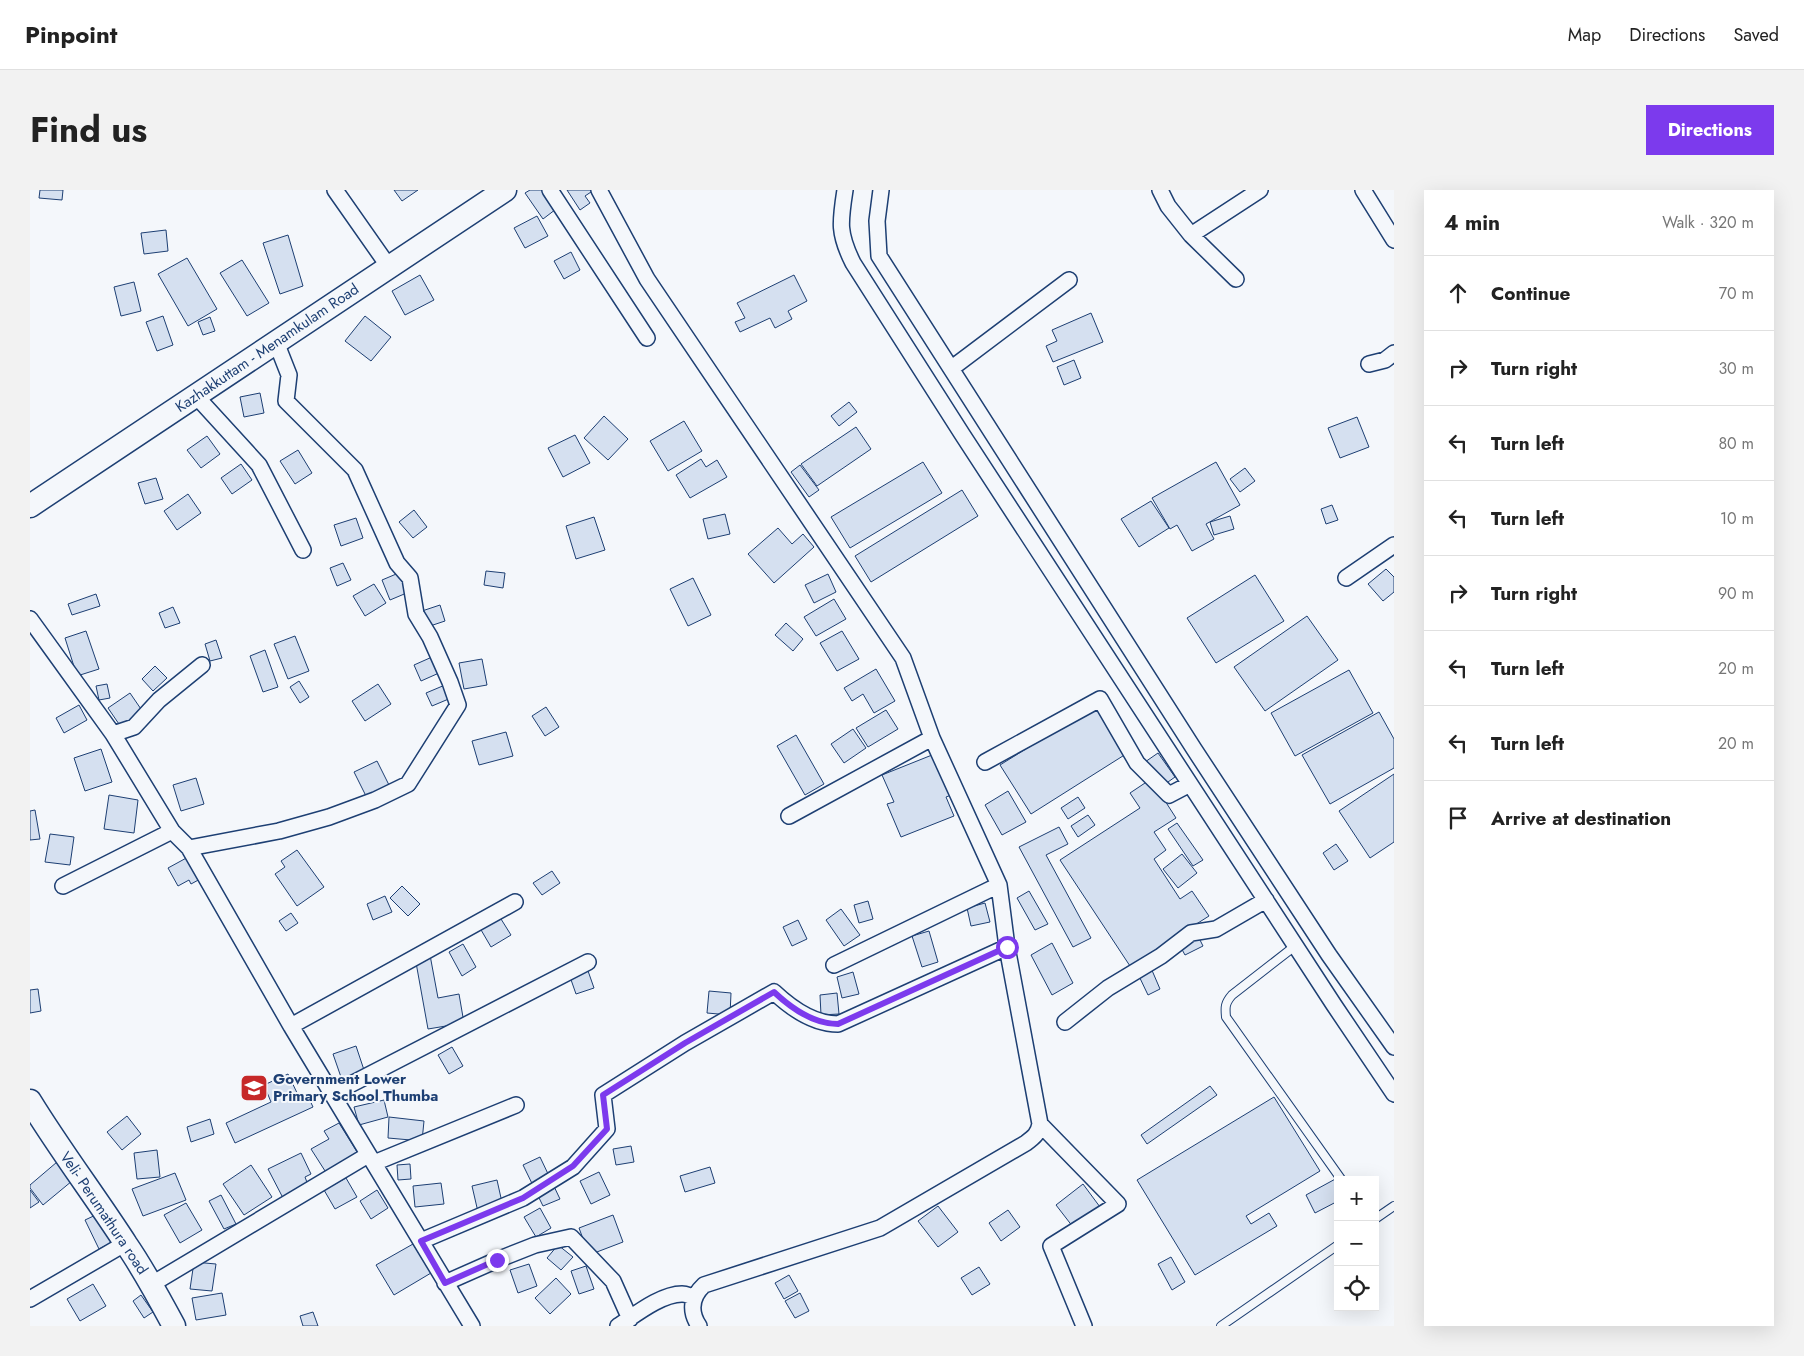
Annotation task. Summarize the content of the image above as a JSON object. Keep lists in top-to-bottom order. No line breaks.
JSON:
{"streets":{"main road":["Kazhakkuttam - Menamkulam Road","Veli- Perumathura road"]},"places":{"school or university":["Government Lower Primary School Thumba"]},"page":{"header":"Pinpoint","nav":["Map","Directions","Saved"],"title":"Find us","buttons":"Directions","heading":["4 min","Walk · 320 m"],"list":[["Continue","70 m"],["Turn right","30 m"],["Turn left","80 m"],["Turn left","10 m"],["Turn right","90 m"],["Turn left","20 m"],["Turn left","20 m"],"Arrive at destination"],"map_buttons":["+","−"]}}
